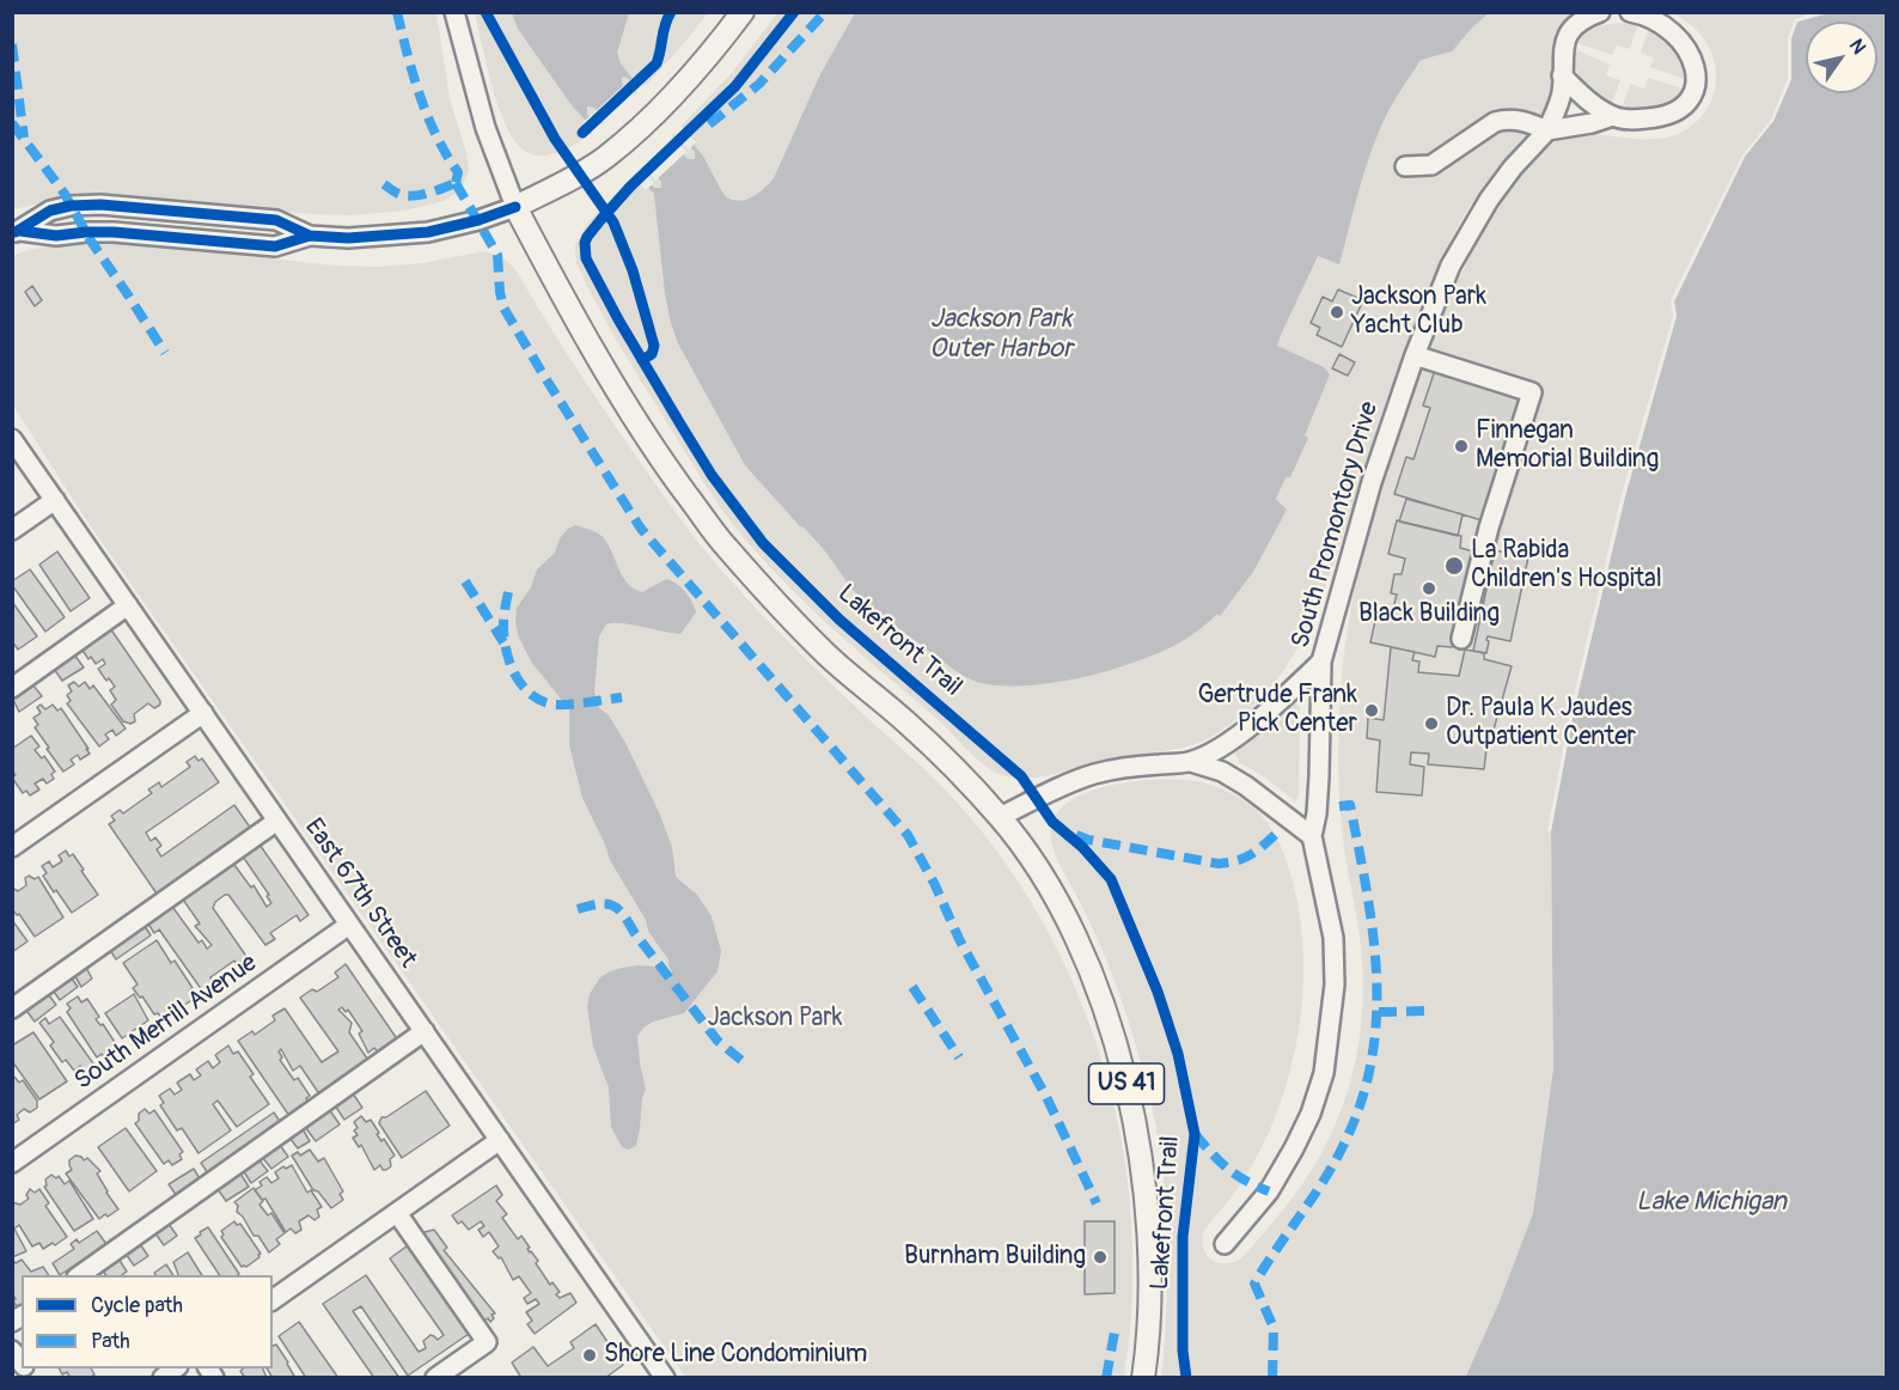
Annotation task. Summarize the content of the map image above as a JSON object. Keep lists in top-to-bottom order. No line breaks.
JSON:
{"streets":{"main road":["US 41"],"street":["South Promontory Drive","East 67th Street","South Merrill Avenue"],"cycle path":["Lakefront Trail"]},"crossings":[["East 67th Street","South Merrill Avenue"]],"water":["Jackson Park Outer Harbor","Lake Michigan"],"parks":["Jackson Park"],"places":["Jackson Park Yacht Club","Finnegan Memorial Building","La Rabida Children's Hospital","Black Building","Gertrude Frank Pick Center","Dr. Paula K Jaudes Outpatient Center","Burnham Building","Shore Line Condominium"],"legend":["Cycle path","Path"],"north":"top right"}
